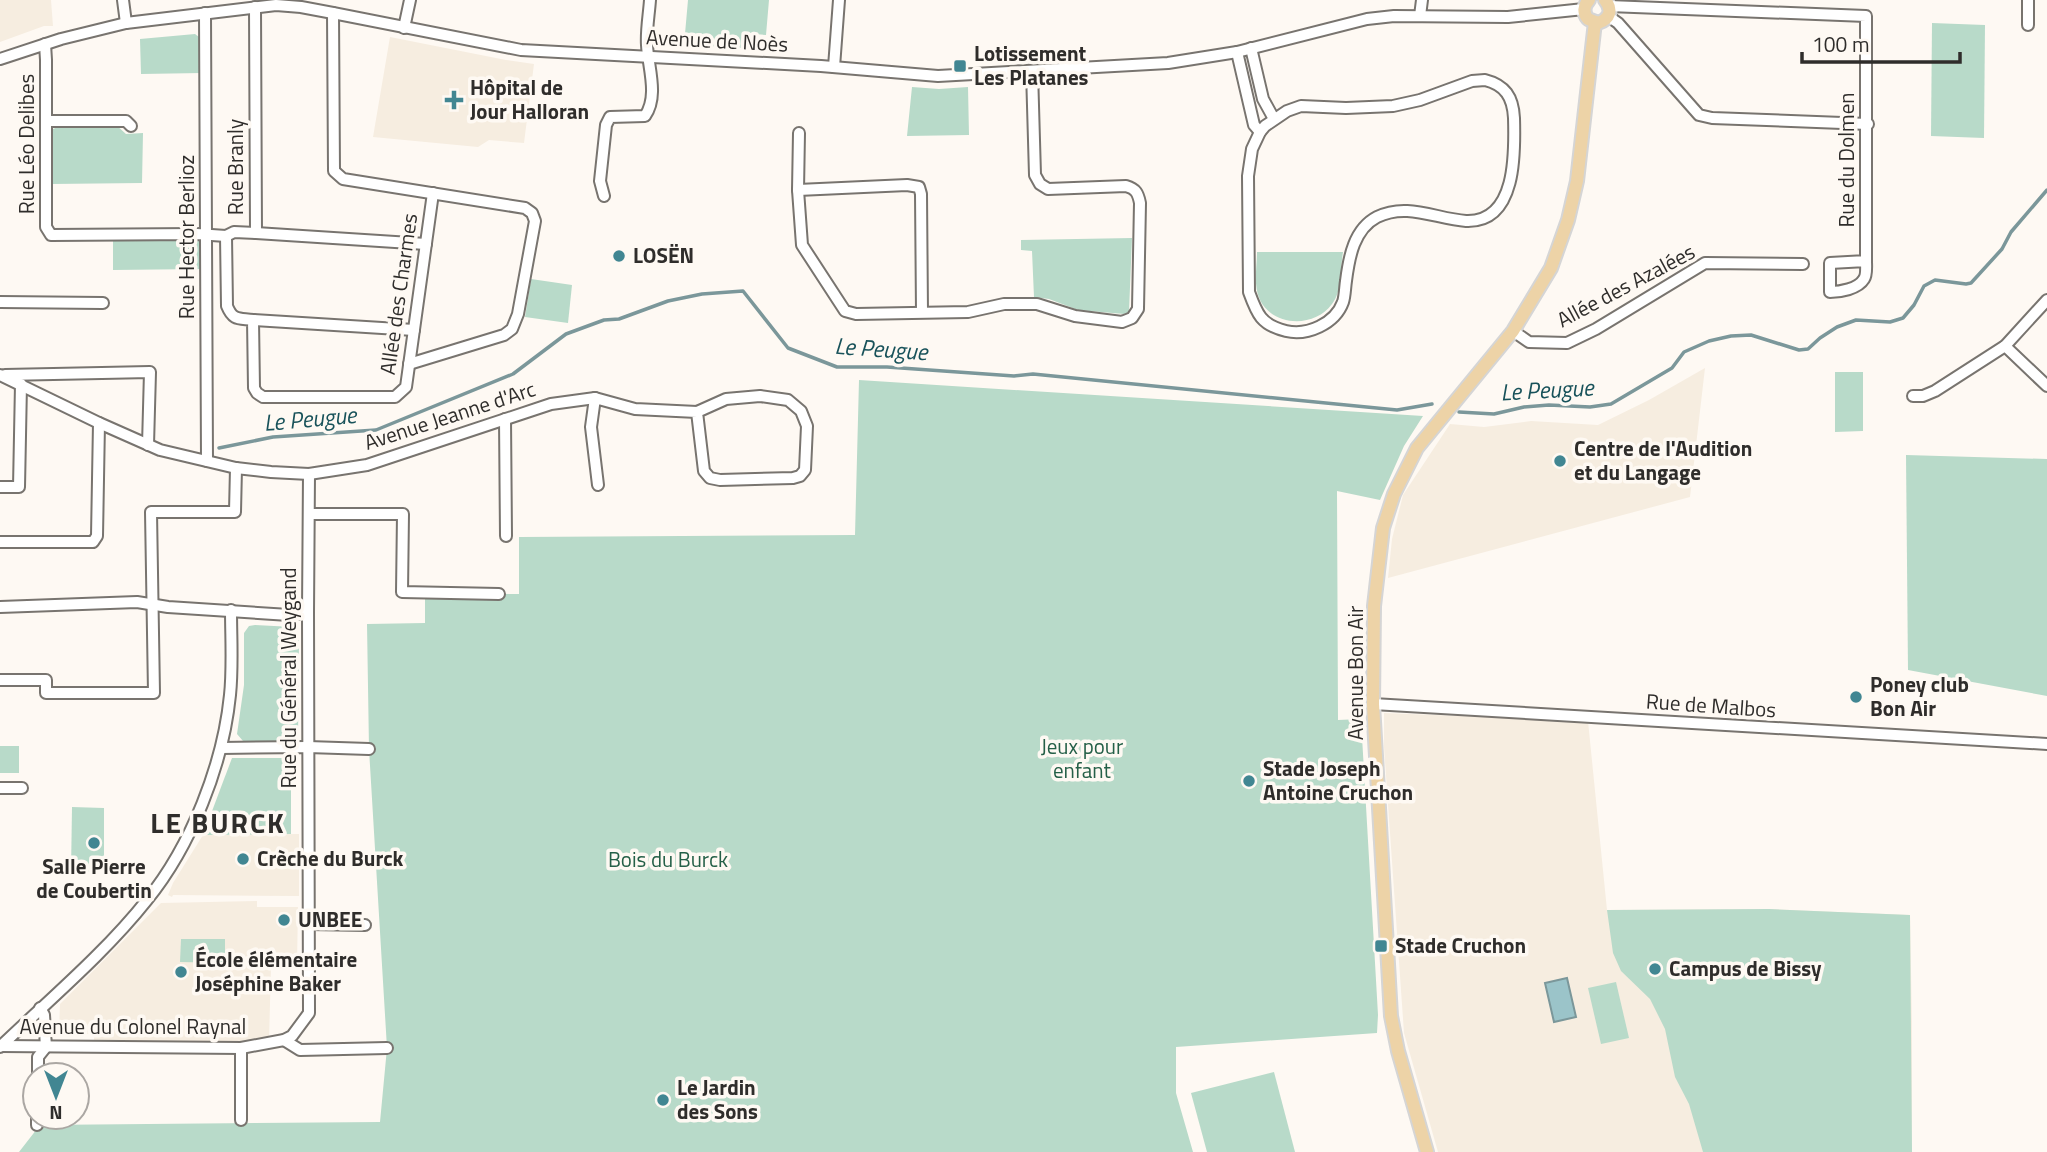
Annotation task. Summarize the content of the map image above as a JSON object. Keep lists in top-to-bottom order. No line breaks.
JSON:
{"streets":{"main road":["Avenue Bon Air"],"street":["Avenue de Noès","Rue Léo Delibes","Rue du Dolmen","Rue Branly","Rue Hector Berlioz","Allée des Azalées","Allée des Charmes","Avenue Jeanne d'Arc","Rue du Général Weygand","Rue de Malbos","Avenue du Colonel Raynal"]},"crossings":[["Avenue de Noès","Rue Léo Delibes"],["Avenue de Noès","Rue Branly"],["Avenue de Noès","Rue Hector Berlioz"],["Rue Léo Delibes","Rue Branly"],["Rue Léo Delibes","Rue Hector Berlioz"],["Rue Branly","Allée des Charmes"],["Rue Hector Berlioz","Avenue Jeanne d'Arc"],["Allée des Azalées","Avenue Bon Air"],["Avenue Jeanne d'Arc","Rue du Général Weygand"],["Avenue Bon Air","Rue de Malbos"],["Rue du Général Weygand","Avenue du Colonel Raynal"]],"districts":["LE BURCK"],"water":["Le Peugue"],"parks":["Jeux pour enfant","Bois du Burck"],"places":{"transit":["Lotissement Les Platanes","Stade Cruchon"],"health":["Hôpital de Jour Halloran"],"other":["LOSËN","Centre de l'Audition et du Langage","Poney club Bon Air","Stade Joseph Antoine Cruchon","Salle Pierre de Coubertin","Crèche du Burck","UNBEE","Campus de Bissy","École élémentaire Joséphine Baker","Le Jardin des Sons"]},"scale_bar":"100 m","north":"bottom"}
